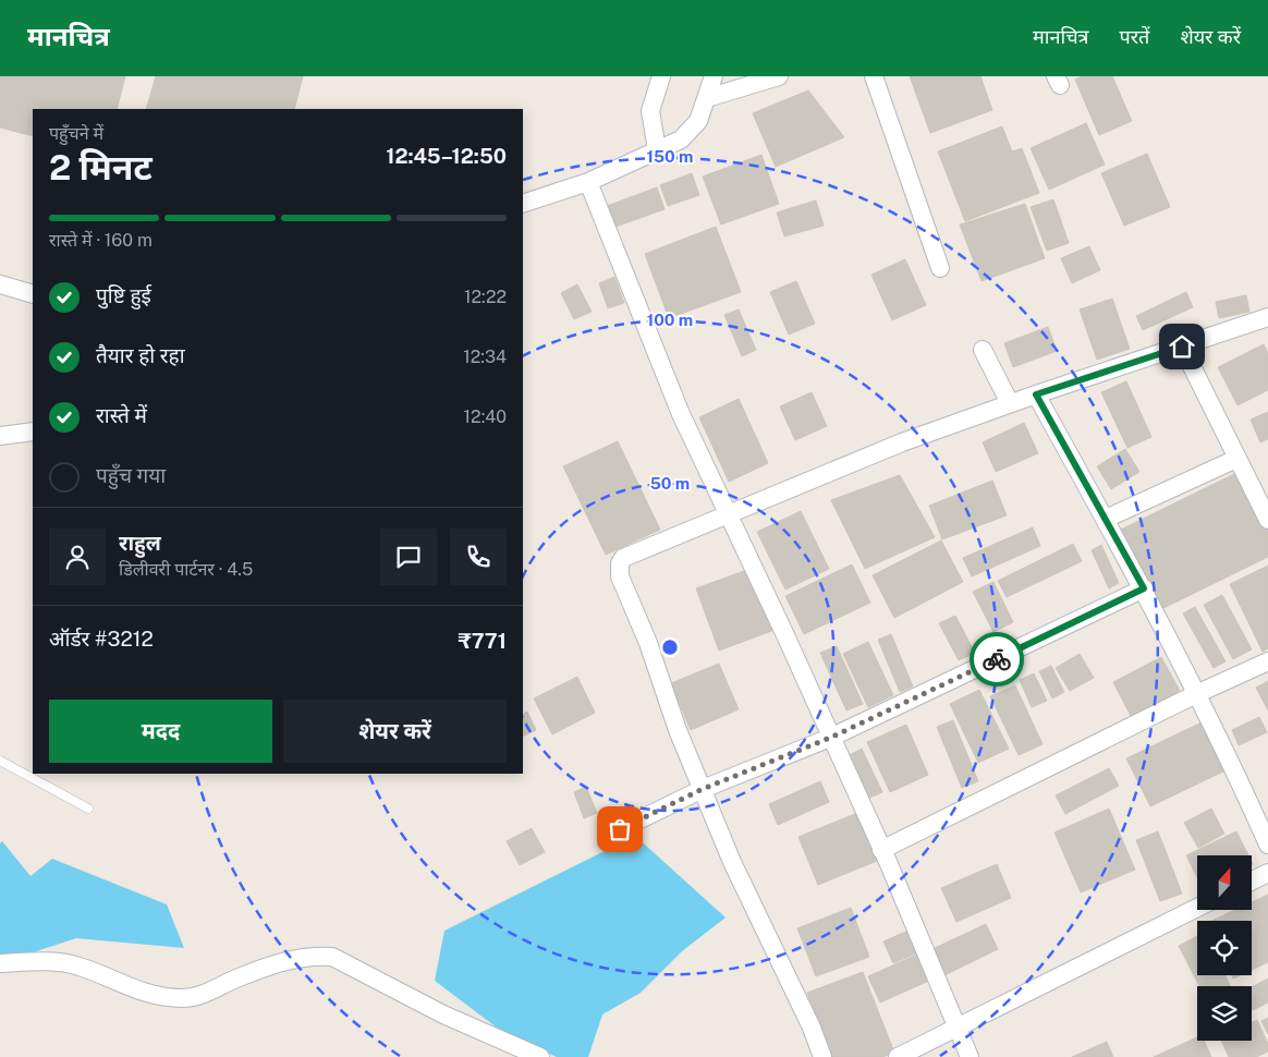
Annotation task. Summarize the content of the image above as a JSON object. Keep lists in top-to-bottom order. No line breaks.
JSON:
{"north":"top","page":{"header":"मानचित्र","nav":["मानचित्र","परतें","शेयर करें"],"heading":["2 मिनट","पहुँचने में","12:45–12:50"],"panel":["राहुल","डिलीवरी पार्टनर · 4.5","ऑर्डर #3212","₹771"],"bar":"रास्ते में · 160 m","list":[["पुष्टि हुई","12:22"],["तैयार हो रहा","12:34"],["रास्ते में","12:40"],"पहुँच गया"],"buttons":["मदद","शेयर करें"]},"rings":["150 m","100 m","50 m"]}
